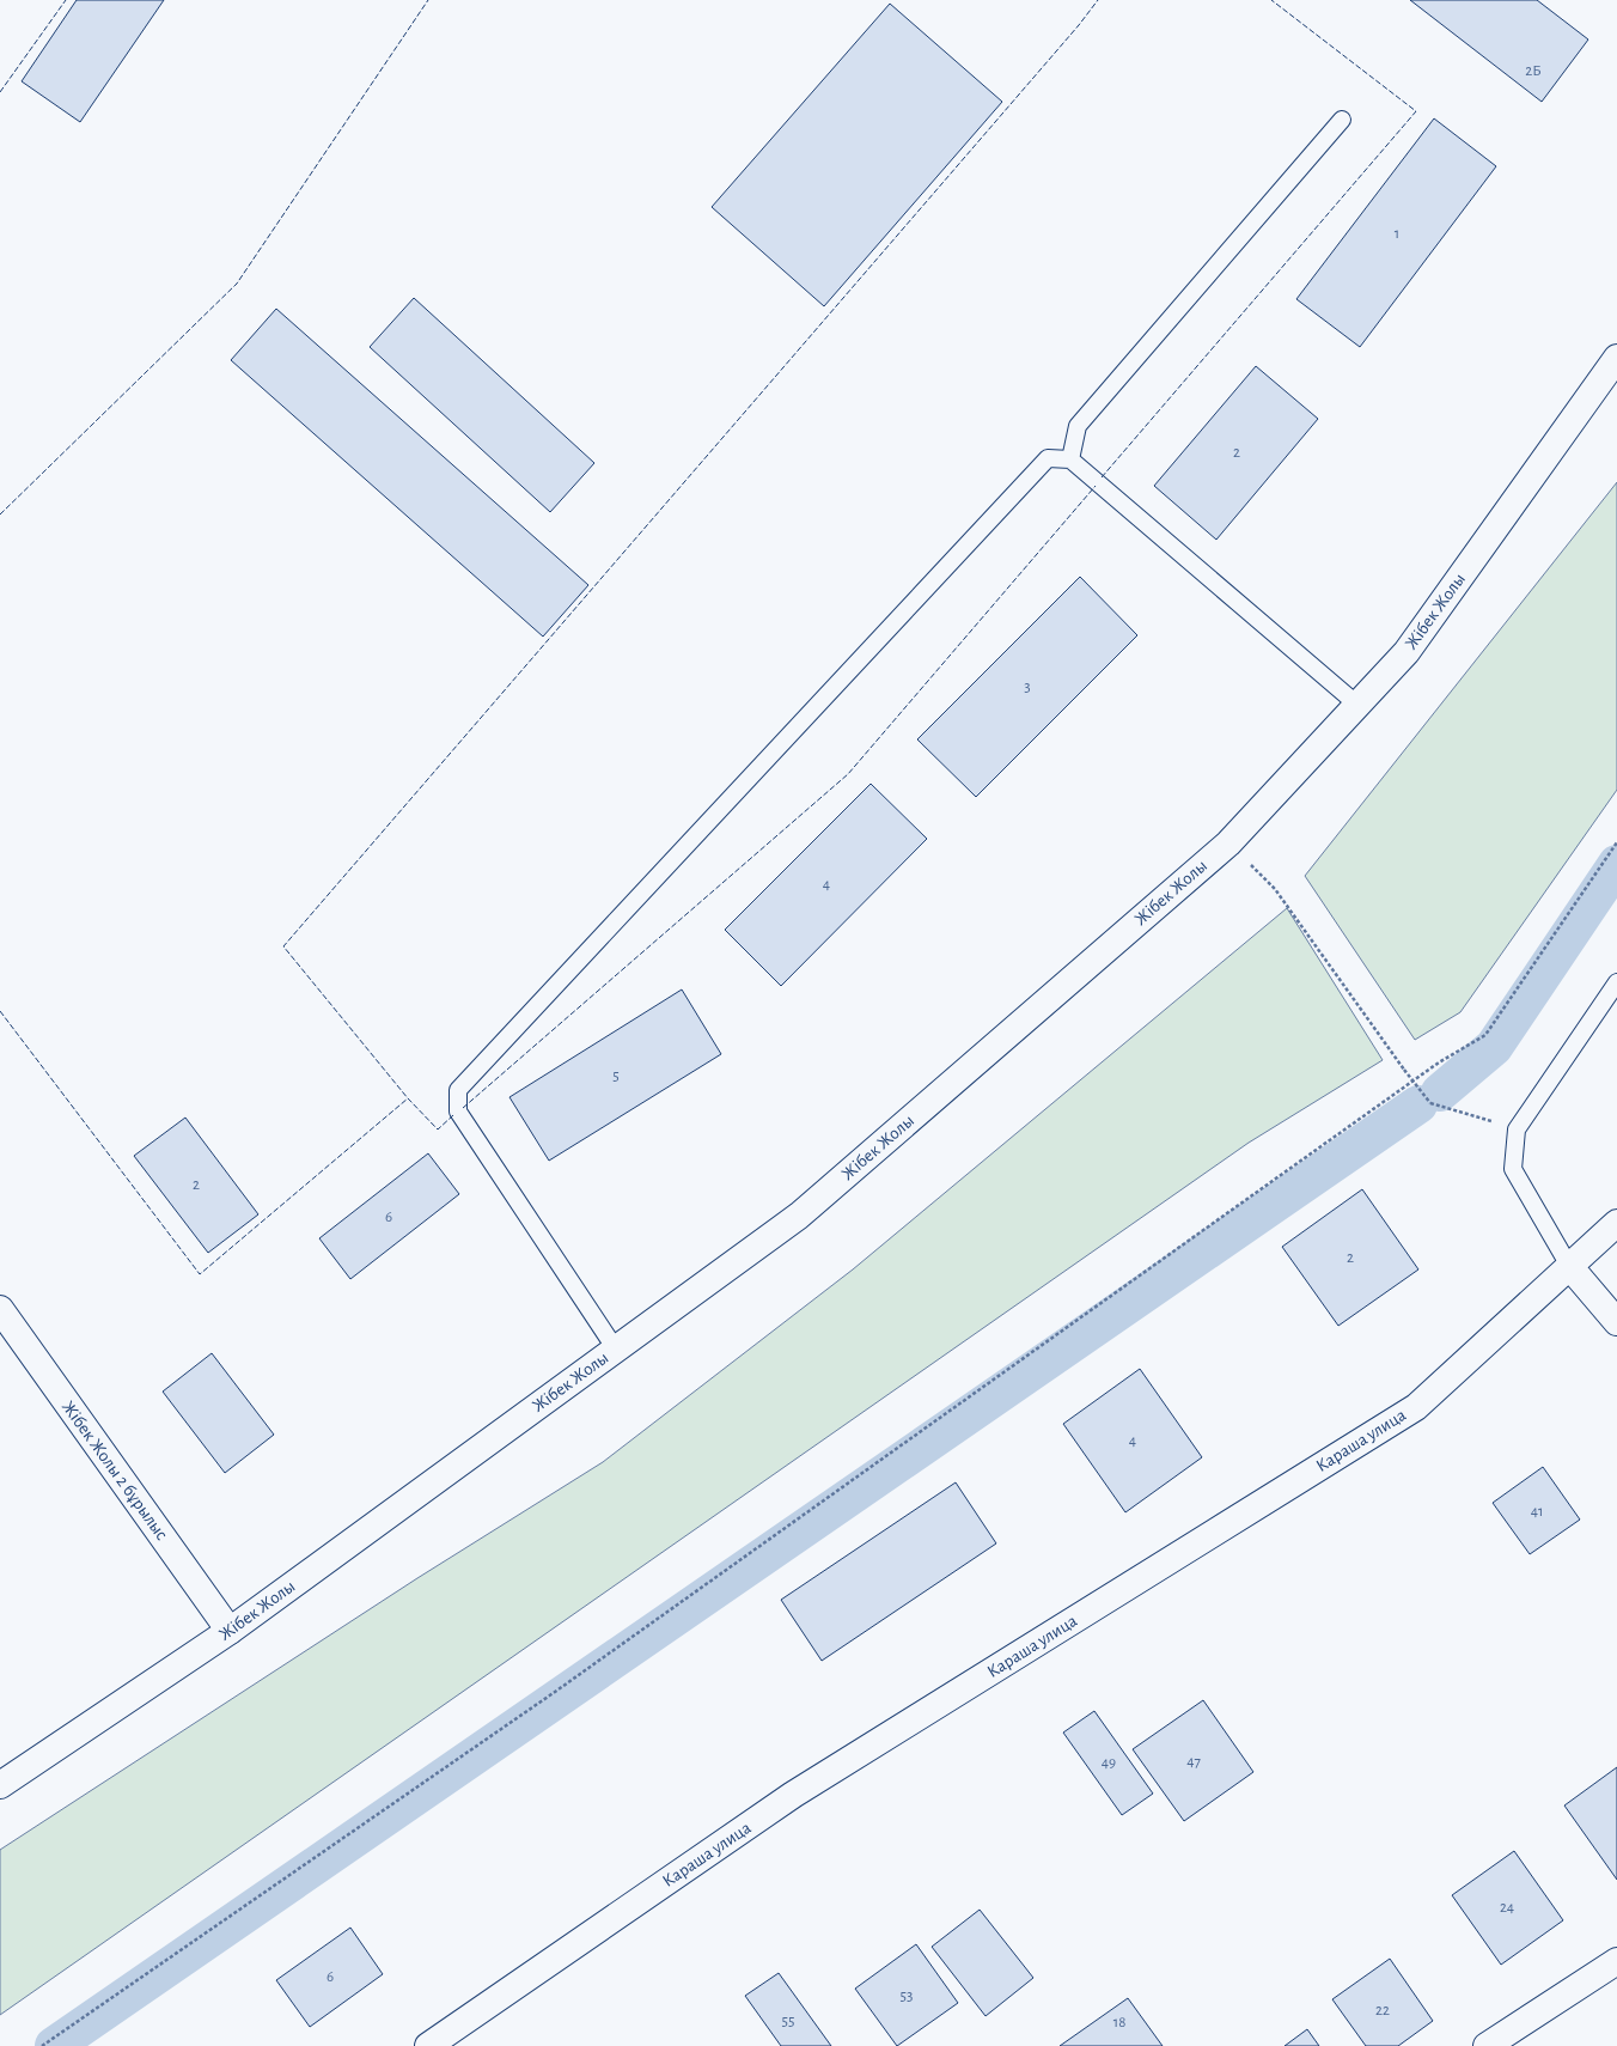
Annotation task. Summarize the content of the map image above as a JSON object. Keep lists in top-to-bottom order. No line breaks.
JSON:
{"streets":{"main road":["Жібек Жолы","Караша улица","Жібек Жолы 2 бұрылыс"]},"crossings":[["Жібек Жолы","Жібек Жолы 2 бұрылыс"]],"house_numbers":["2Б","1","2","3","4","5","2","6","2","4","41","47","49","24","6","53","22","55","18"]}
